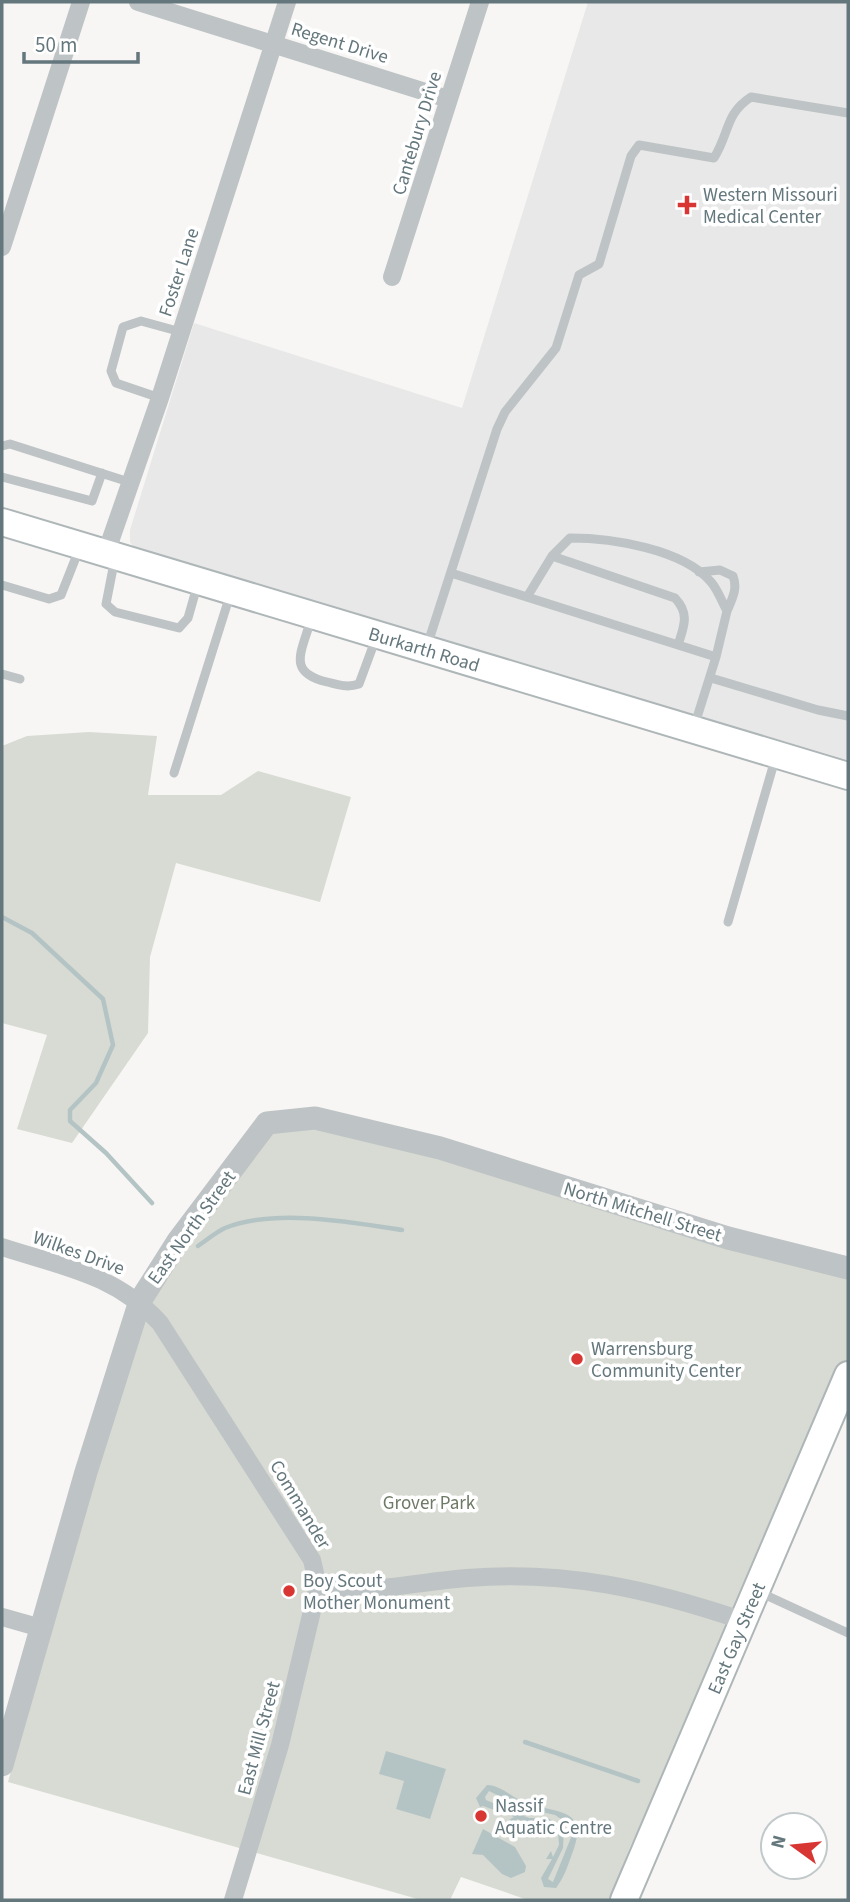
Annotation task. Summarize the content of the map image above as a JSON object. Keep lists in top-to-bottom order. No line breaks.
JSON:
{"streets":{"main road":["Burkarth Road","East Gay Street"],"street":["Regent Drive","Cantebury Drive","Foster Lane","North Mitchell Street","East North Street","Wilkes Drive","Commander","East Mill Street"]},"crossings":[["Regent Drive","Cantebury Drive"],["Regent Drive","Foster Lane"],["Foster Lane","Burkarth Road"],["North Mitchell Street","East North Street"],["East North Street","Wilkes Drive"],["East North Street","Commander"],["Wilkes Drive","Commander"],["Commander","East Mill Street"]],"parks":["Grover Park"],"places":{"health":["Western Missouri Medical Center"],"other":["Warrensburg Community Center","Boy Scout Mother Monument","Nassif Aquatic Centre"]},"scale_bar":"50 m","north":"left"}
